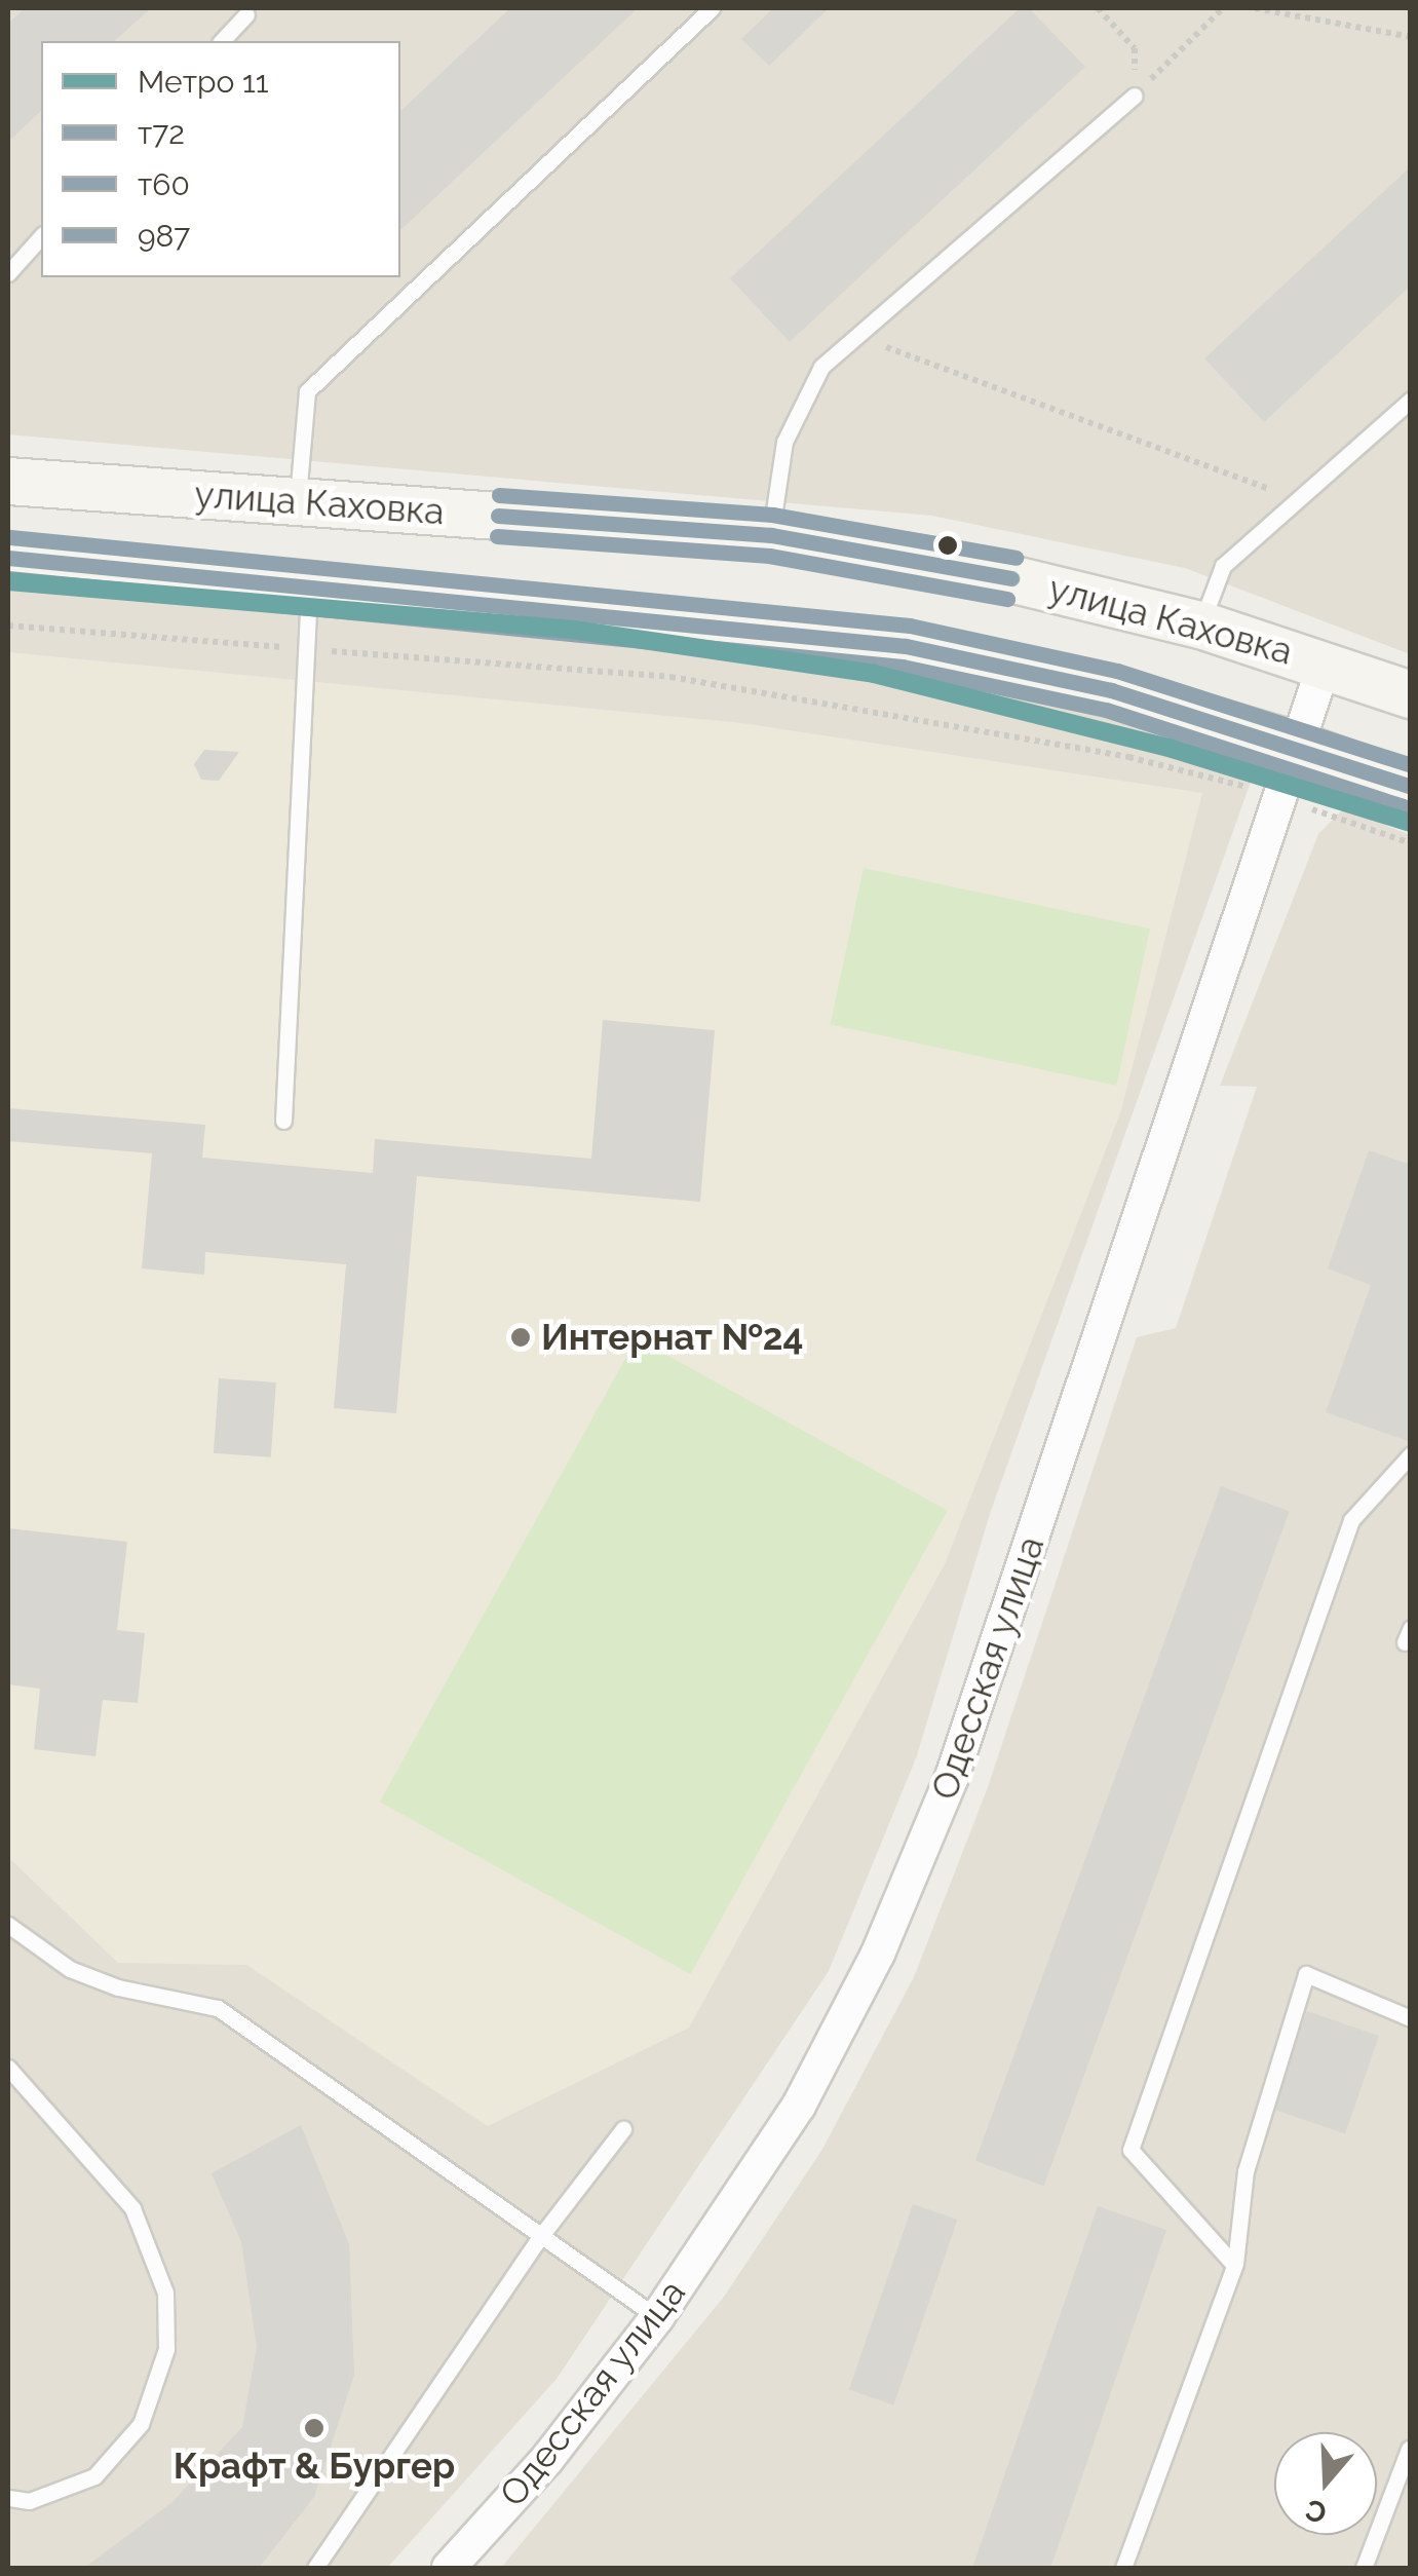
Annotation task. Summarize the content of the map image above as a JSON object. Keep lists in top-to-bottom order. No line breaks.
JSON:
{"streets":{"main road":["улица Каховка"],"street":["Одесская улица"]},"crossings":[["улица Каховка","Одесская улица"]],"places":["Интернат №24","Крафт & Бургер"],"lines":["transit line 987","transit line т72","transit line т60","metro line 11"],"legend":["Метро 11","т72","т60","987"],"north":"bottom"}
